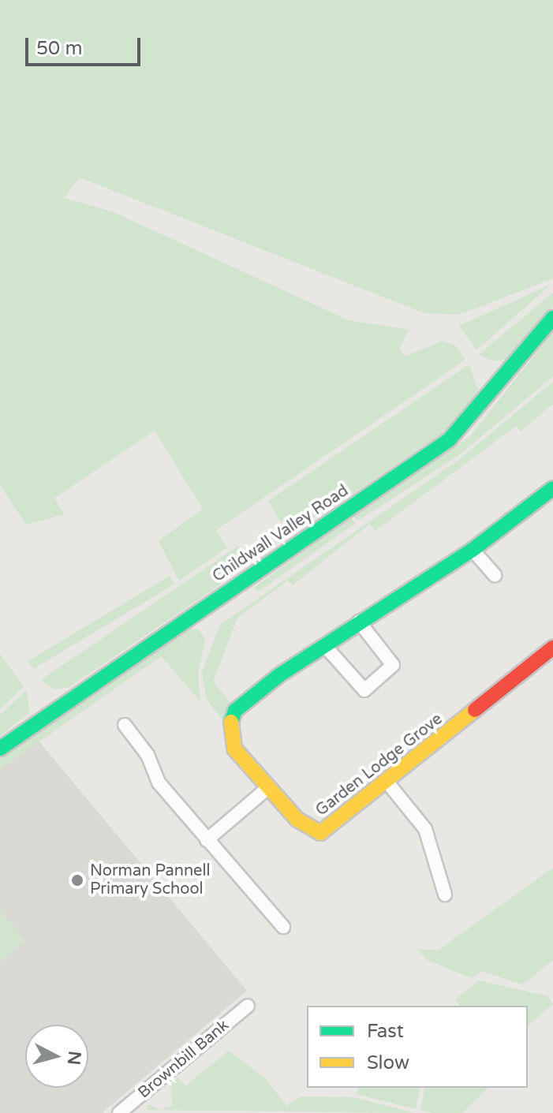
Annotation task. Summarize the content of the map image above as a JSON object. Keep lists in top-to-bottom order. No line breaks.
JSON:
{"streets":{"street":["Childwall Valley Road","Garden Lodge Grove","Brownbill Bank"]},"places":["Norman Pannell Primary School"],"legend":["Fast","Slow"],"scale_bar":"50 m","north":"right"}
